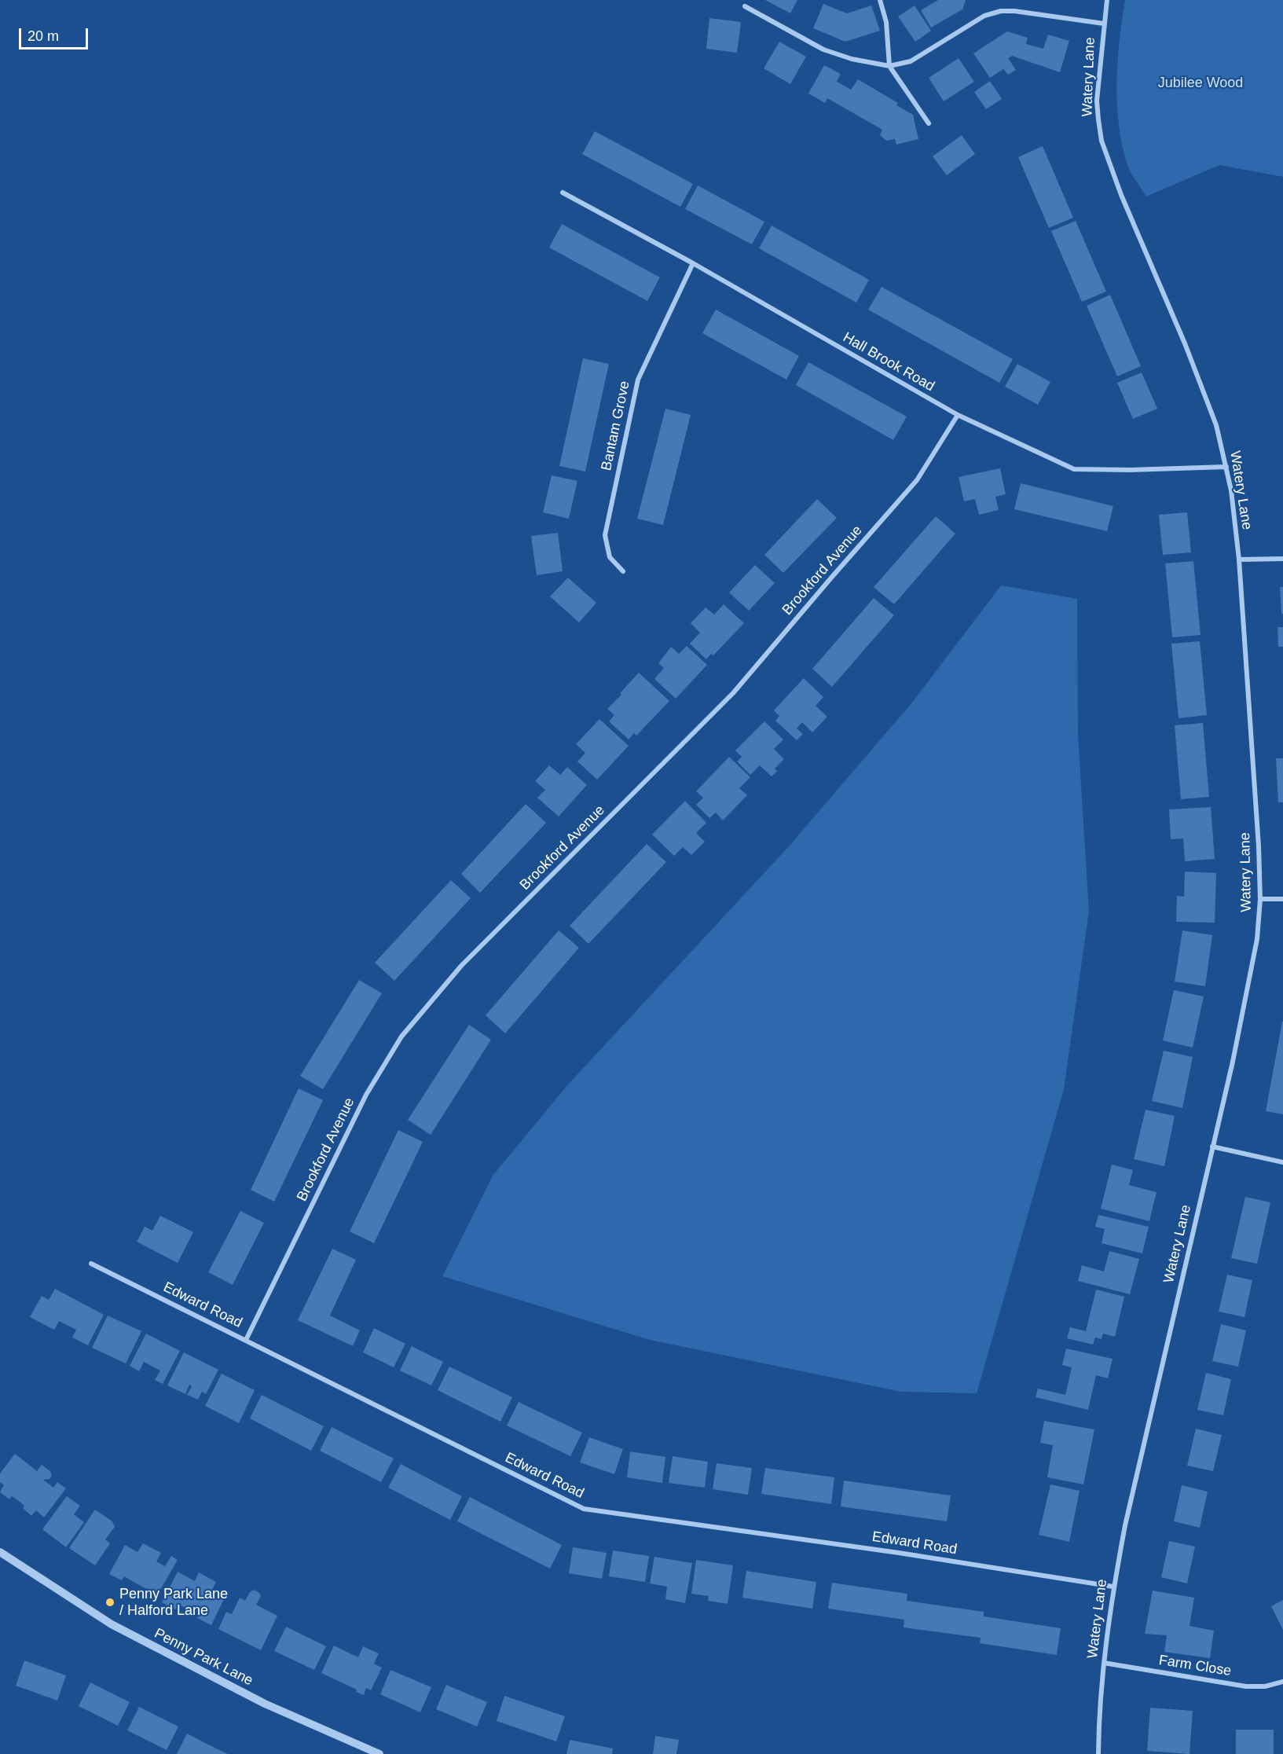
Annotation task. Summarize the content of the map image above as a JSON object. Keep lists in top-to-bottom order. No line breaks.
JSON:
{"streets":{"street":["Watery Lane","Hall Brook Road","Bantam Grove","Brookford Avenue","Edward Road","Penny Park Lane","Farm Close"]},"crossings":[["Watery Lane","Hall Brook Road"],["Watery Lane","Edward Road"],["Watery Lane","Farm Close"],["Hall Brook Road","Bantam Grove"],["Hall Brook Road","Brookford Avenue"],["Brookford Avenue","Edward Road"]],"parks":["Jubilee Wood"],"places":["Penny Park Lane / Halford Lane"],"scale_bar":"20 m"}
